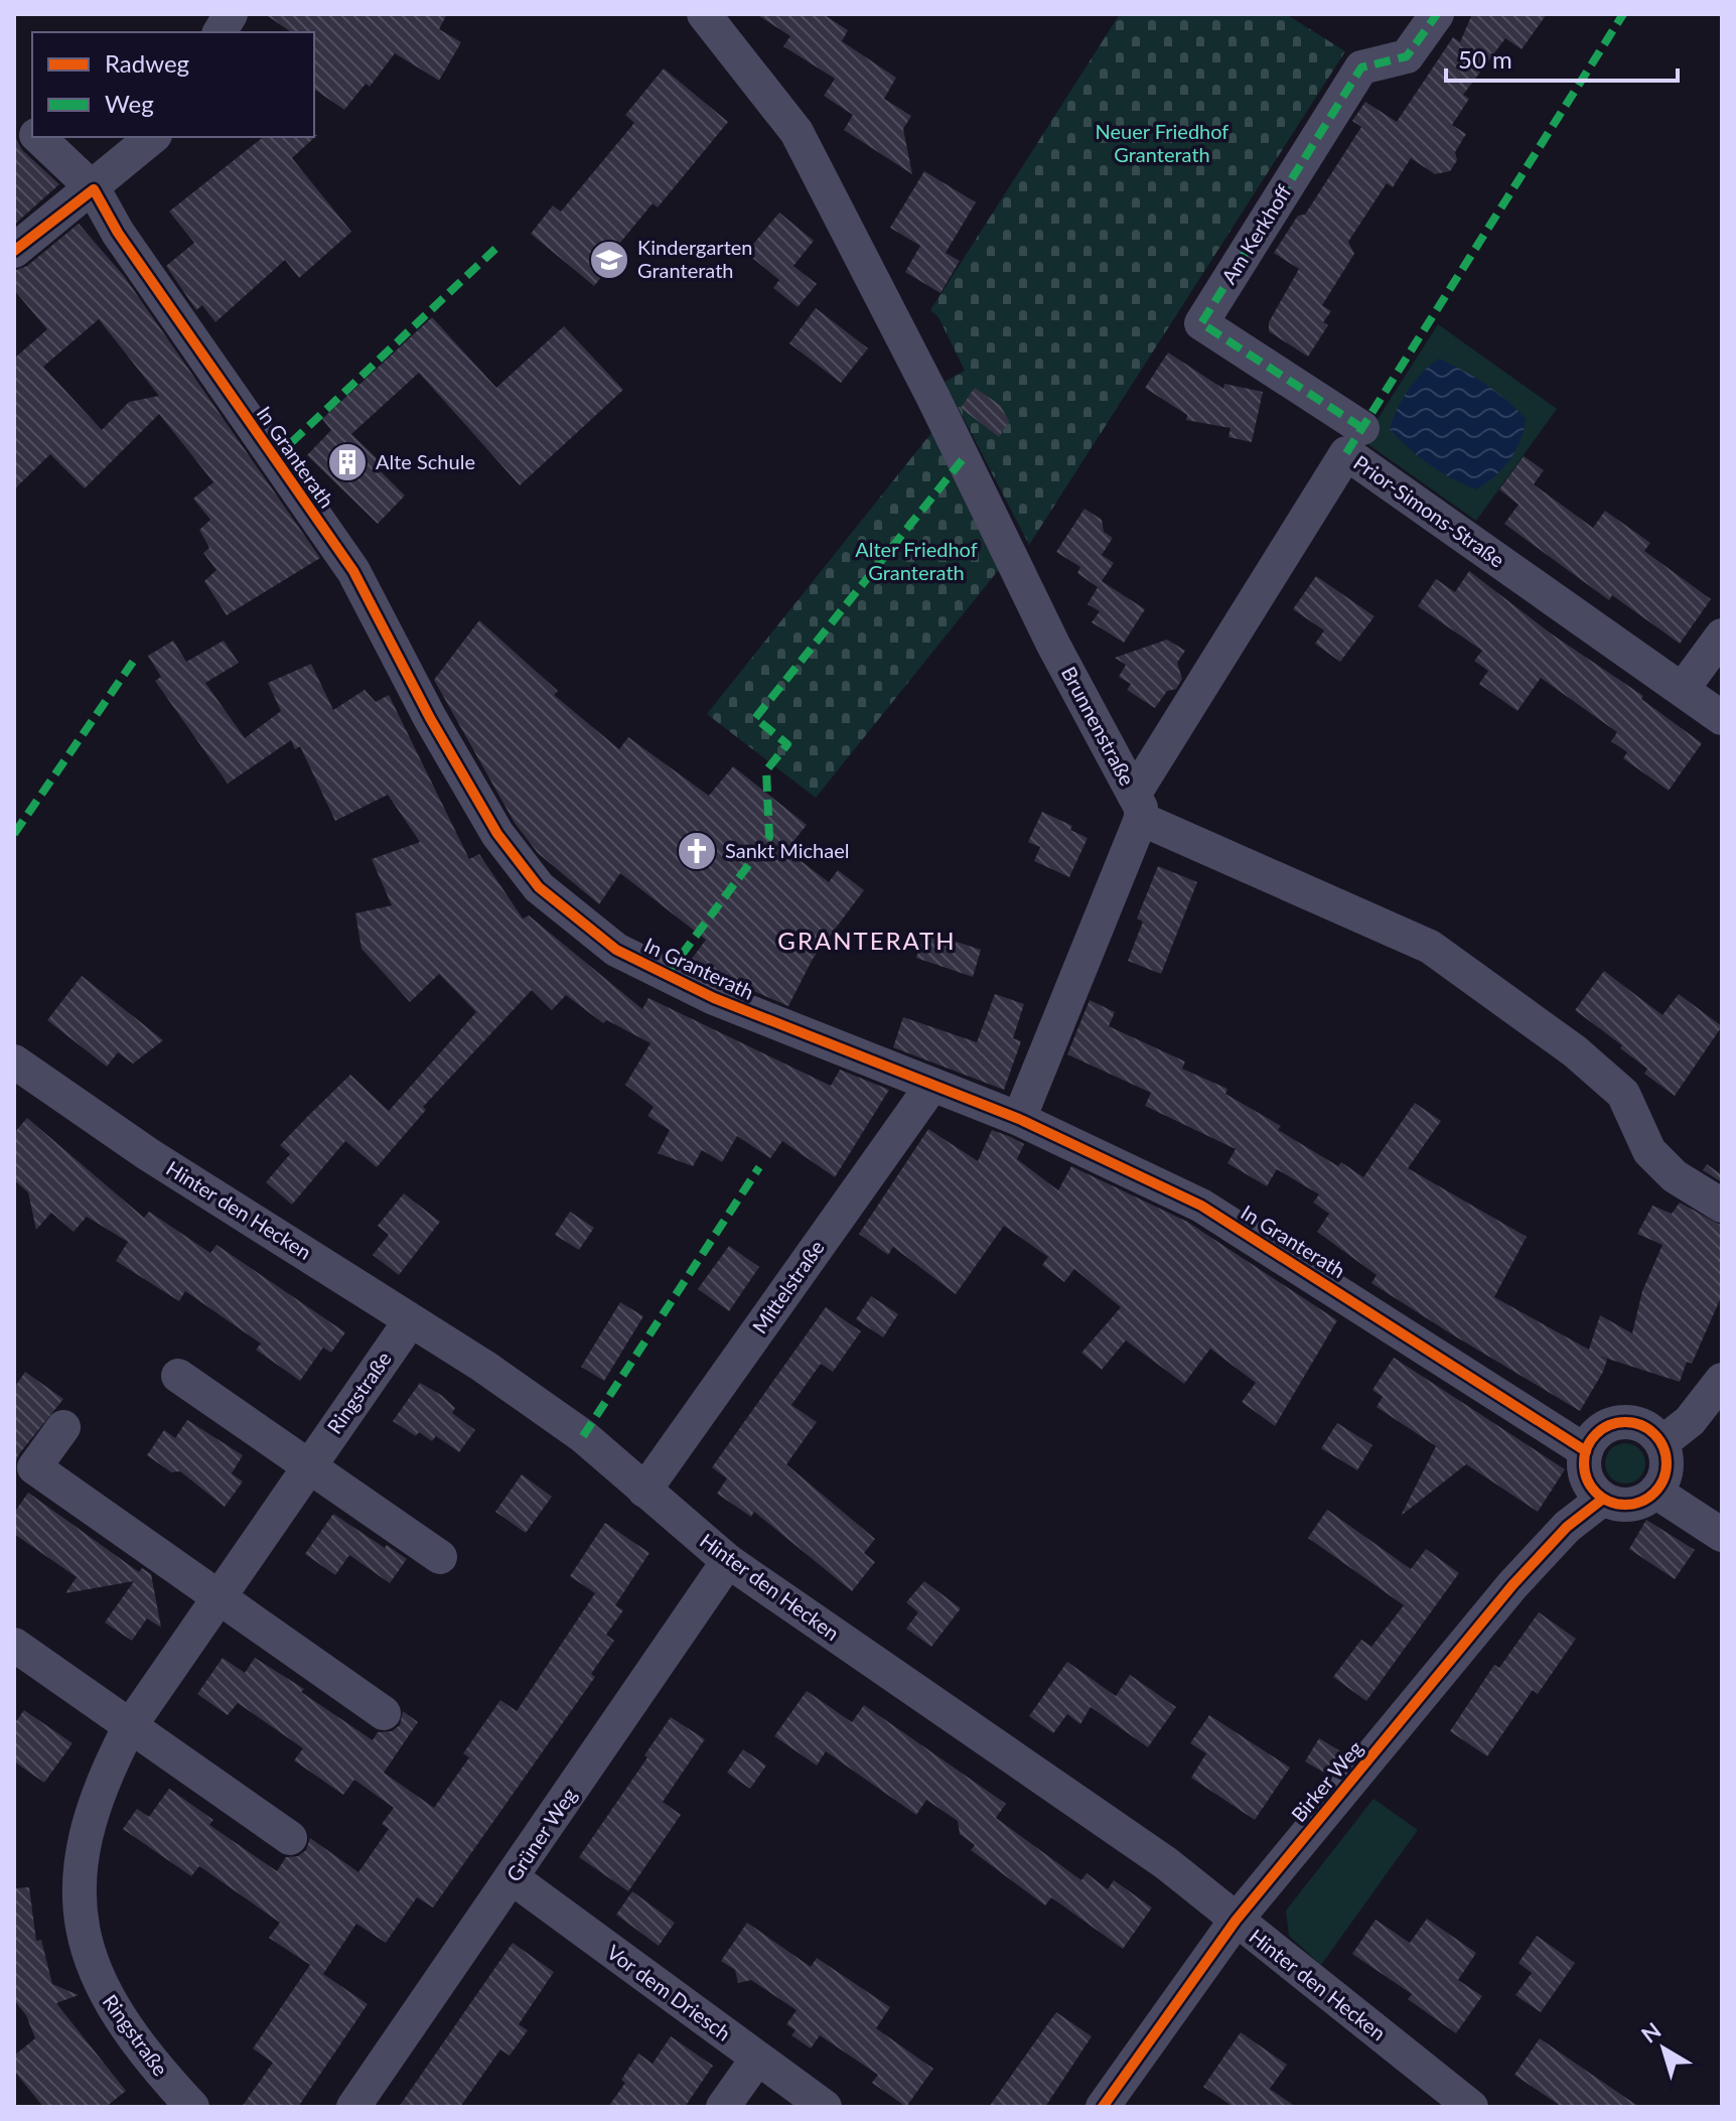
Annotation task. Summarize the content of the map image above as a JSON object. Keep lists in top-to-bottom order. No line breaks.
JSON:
{"streets":{"street":["Am Kerkhoff","In Granterath","Prior-Simons-Straße","Brunnenstraße","Hinter den Hecken","Mittelstraße","Ringstraße","Birker Weg","Grüner Weg","Vor dem Driesch"]},"crossings":[["In Granterath","Prior-Simons-Straße"],["In Granterath","Mittelstraße"],["In Granterath","Birker Weg"],["Prior-Simons-Straße","Brunnenstraße"],["Hinter den Hecken","Mittelstraße"],["Hinter den Hecken","Ringstraße"],["Hinter den Hecken","Birker Weg"],["Hinter den Hecken","Grüner Weg"],["Grüner Weg","Vor dem Driesch"]],"districts":["GRANTERATH"],"parks":["Neuer Friedhof Granterath","Alter Friedhof Granterath"],"places":{"school or university":["Kindergarten Granterath"],"building":["Alte Schule"],"church":["Sankt Michael"]},"legend":["Radweg","Weg"],"scale_bar":"50 m","north":"top left"}
